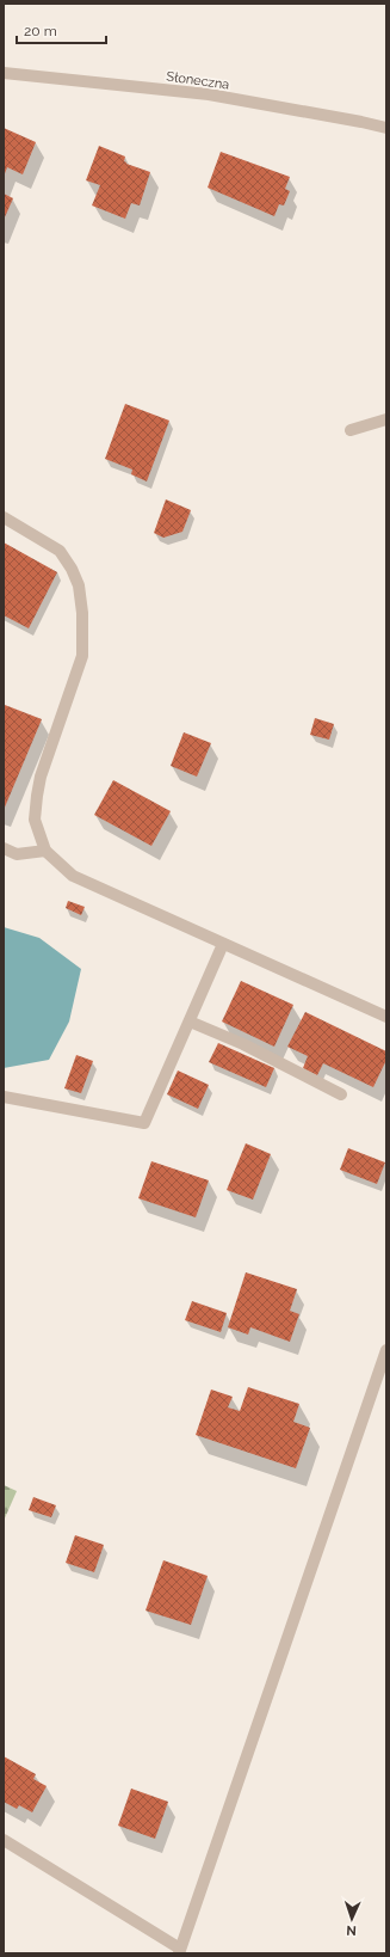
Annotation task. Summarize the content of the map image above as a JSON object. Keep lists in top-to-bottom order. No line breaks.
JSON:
{"streets":{"street":["Słoneczna"]},"scale_bar":"20 m","north":"bottom"}
